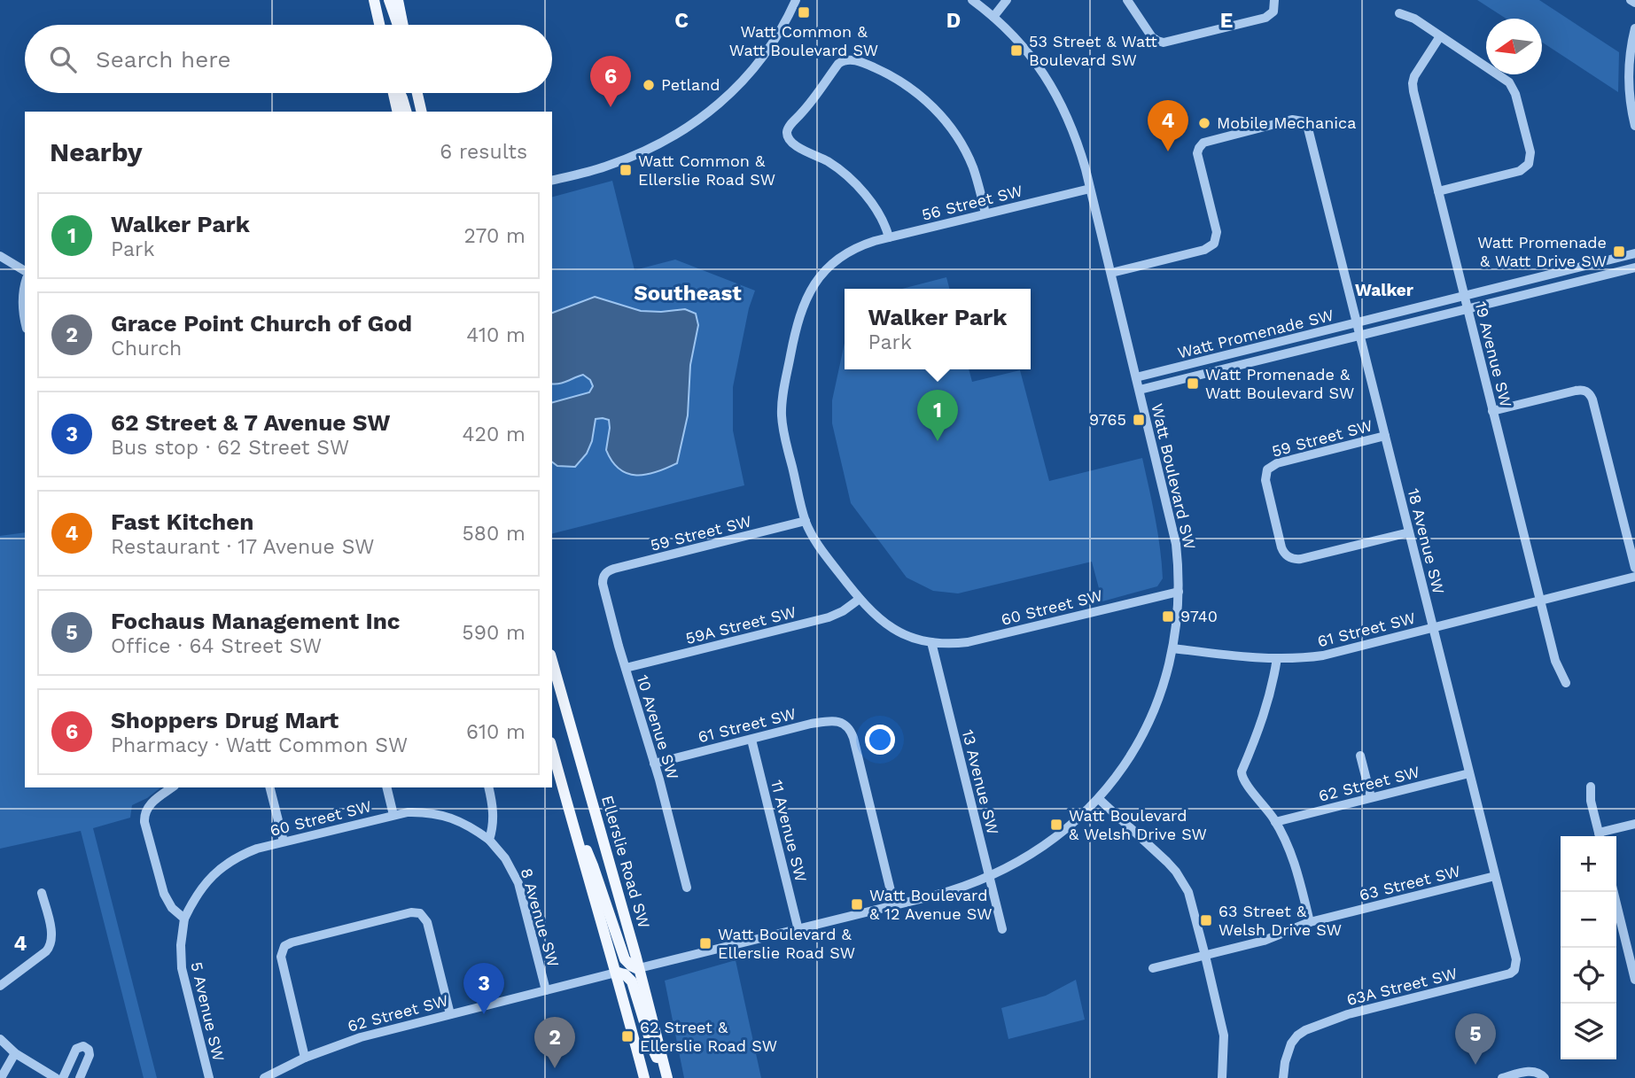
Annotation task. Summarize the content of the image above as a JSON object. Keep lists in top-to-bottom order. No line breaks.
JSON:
{"streets":{"main road":["Ellerslie Road SW"],"street":["56 Street SW","Watt Promenade SW","19 Avenue SW","59 Street SW","Watt Boulevard SW","18 Avenue SW","60 Street SW","59A Street SW","61 Street SW","10 Avenue SW","13 Avenue SW","62 Street SW","11 Avenue SW","63 Street SW","8 Avenue SW","63A Street SW","5 Avenue SW"]},"crossings":[["56 Street SW","59 Street SW"],["56 Street SW","Watt Boulevard SW"],["56 Street SW","60 Street SW"],["Watt Promenade SW","19 Avenue SW"],["Watt Promenade SW","Watt Boulevard SW"],["Watt Promenade SW","18 Avenue SW"],["19 Avenue SW","61 Street SW"],["59 Street SW","18 Avenue SW"],["59 Street SW","60 Street SW"],["59 Street SW","10 Avenue SW"],["Watt Boulevard SW","18 Avenue SW"],["Watt Boulevard SW","60 Street SW"],["Watt Boulevard SW","61 Street SW"],["Watt Boulevard SW","13 Avenue SW"],["Watt Boulevard SW","62 Street SW"],["Watt Boulevard SW","11 Avenue SW"],["Watt Boulevard SW","Ellerslie Road SW"],["18 Avenue SW","61 Street SW"],["18 Avenue SW","62 Street SW"],["18 Avenue SW","63 Street SW"],["18 Avenue SW","63A Street SW"],["60 Street SW","59A Street SW"],["60 Street SW","13 Avenue SW"],["60 Street SW","8 Avenue SW"],["60 Street SW","5 Avenue SW"],["59A Street SW","10 Avenue SW"],["61 Street SW","10 Avenue SW"],["61 Street SW","11 Avenue SW"],["62 Street SW","8 Avenue SW"]],"districts":["Walker","Southeast"],"places":{"transit":["Watt Common & Watt Boulevard SW","53 Street & Watt Boulevard SW","Watt Common & Ellerslie Road SW","Watt Promenade & Watt Drive SW","Watt Promenade & Watt Boulevard SW","9765","9740","Watt Boulevard & Welsh Drive SW","Watt Boulevard & 12 Avenue SW","63 Street & Welsh Drive SW","Watt Boulevard & Ellerslie Road SW","62 Street & Ellerslie Road SW"],"other":["Petland","Mobile Mechanica"]},"north":"left","page":{"search":"Search here","pins":["6","4","1","3","5","2"],"heading":["Nearby","6 results"],"list":[{"mark":"1","name":"Walker Park","note":"Park","value":"270 m"},{"mark":"2","name":"Grace Point Church of God","note":"Church","value":"410 m"},{"mark":"3","name":"62 Street & 7 Avenue SW","note":"Bus stop · 62 Street SW","value":"420 m"},{"mark":"4","name":"Fast Kitchen","note":"Restaurant · 17 Avenue SW","value":"580 m"},{"mark":"5","name":"Fochaus Management Inc","note":"Office · 64 Street SW","value":"590 m"},{"mark":"6","name":"Shoppers Drug Mart","note":"Pharmacy · Watt Common SW","value":"610 m"}],"popup":["Walker Park","Park"],"map_buttons":["+","−"]},"grid":{"columns":["C","D","E"],"rows":["4"]}}
